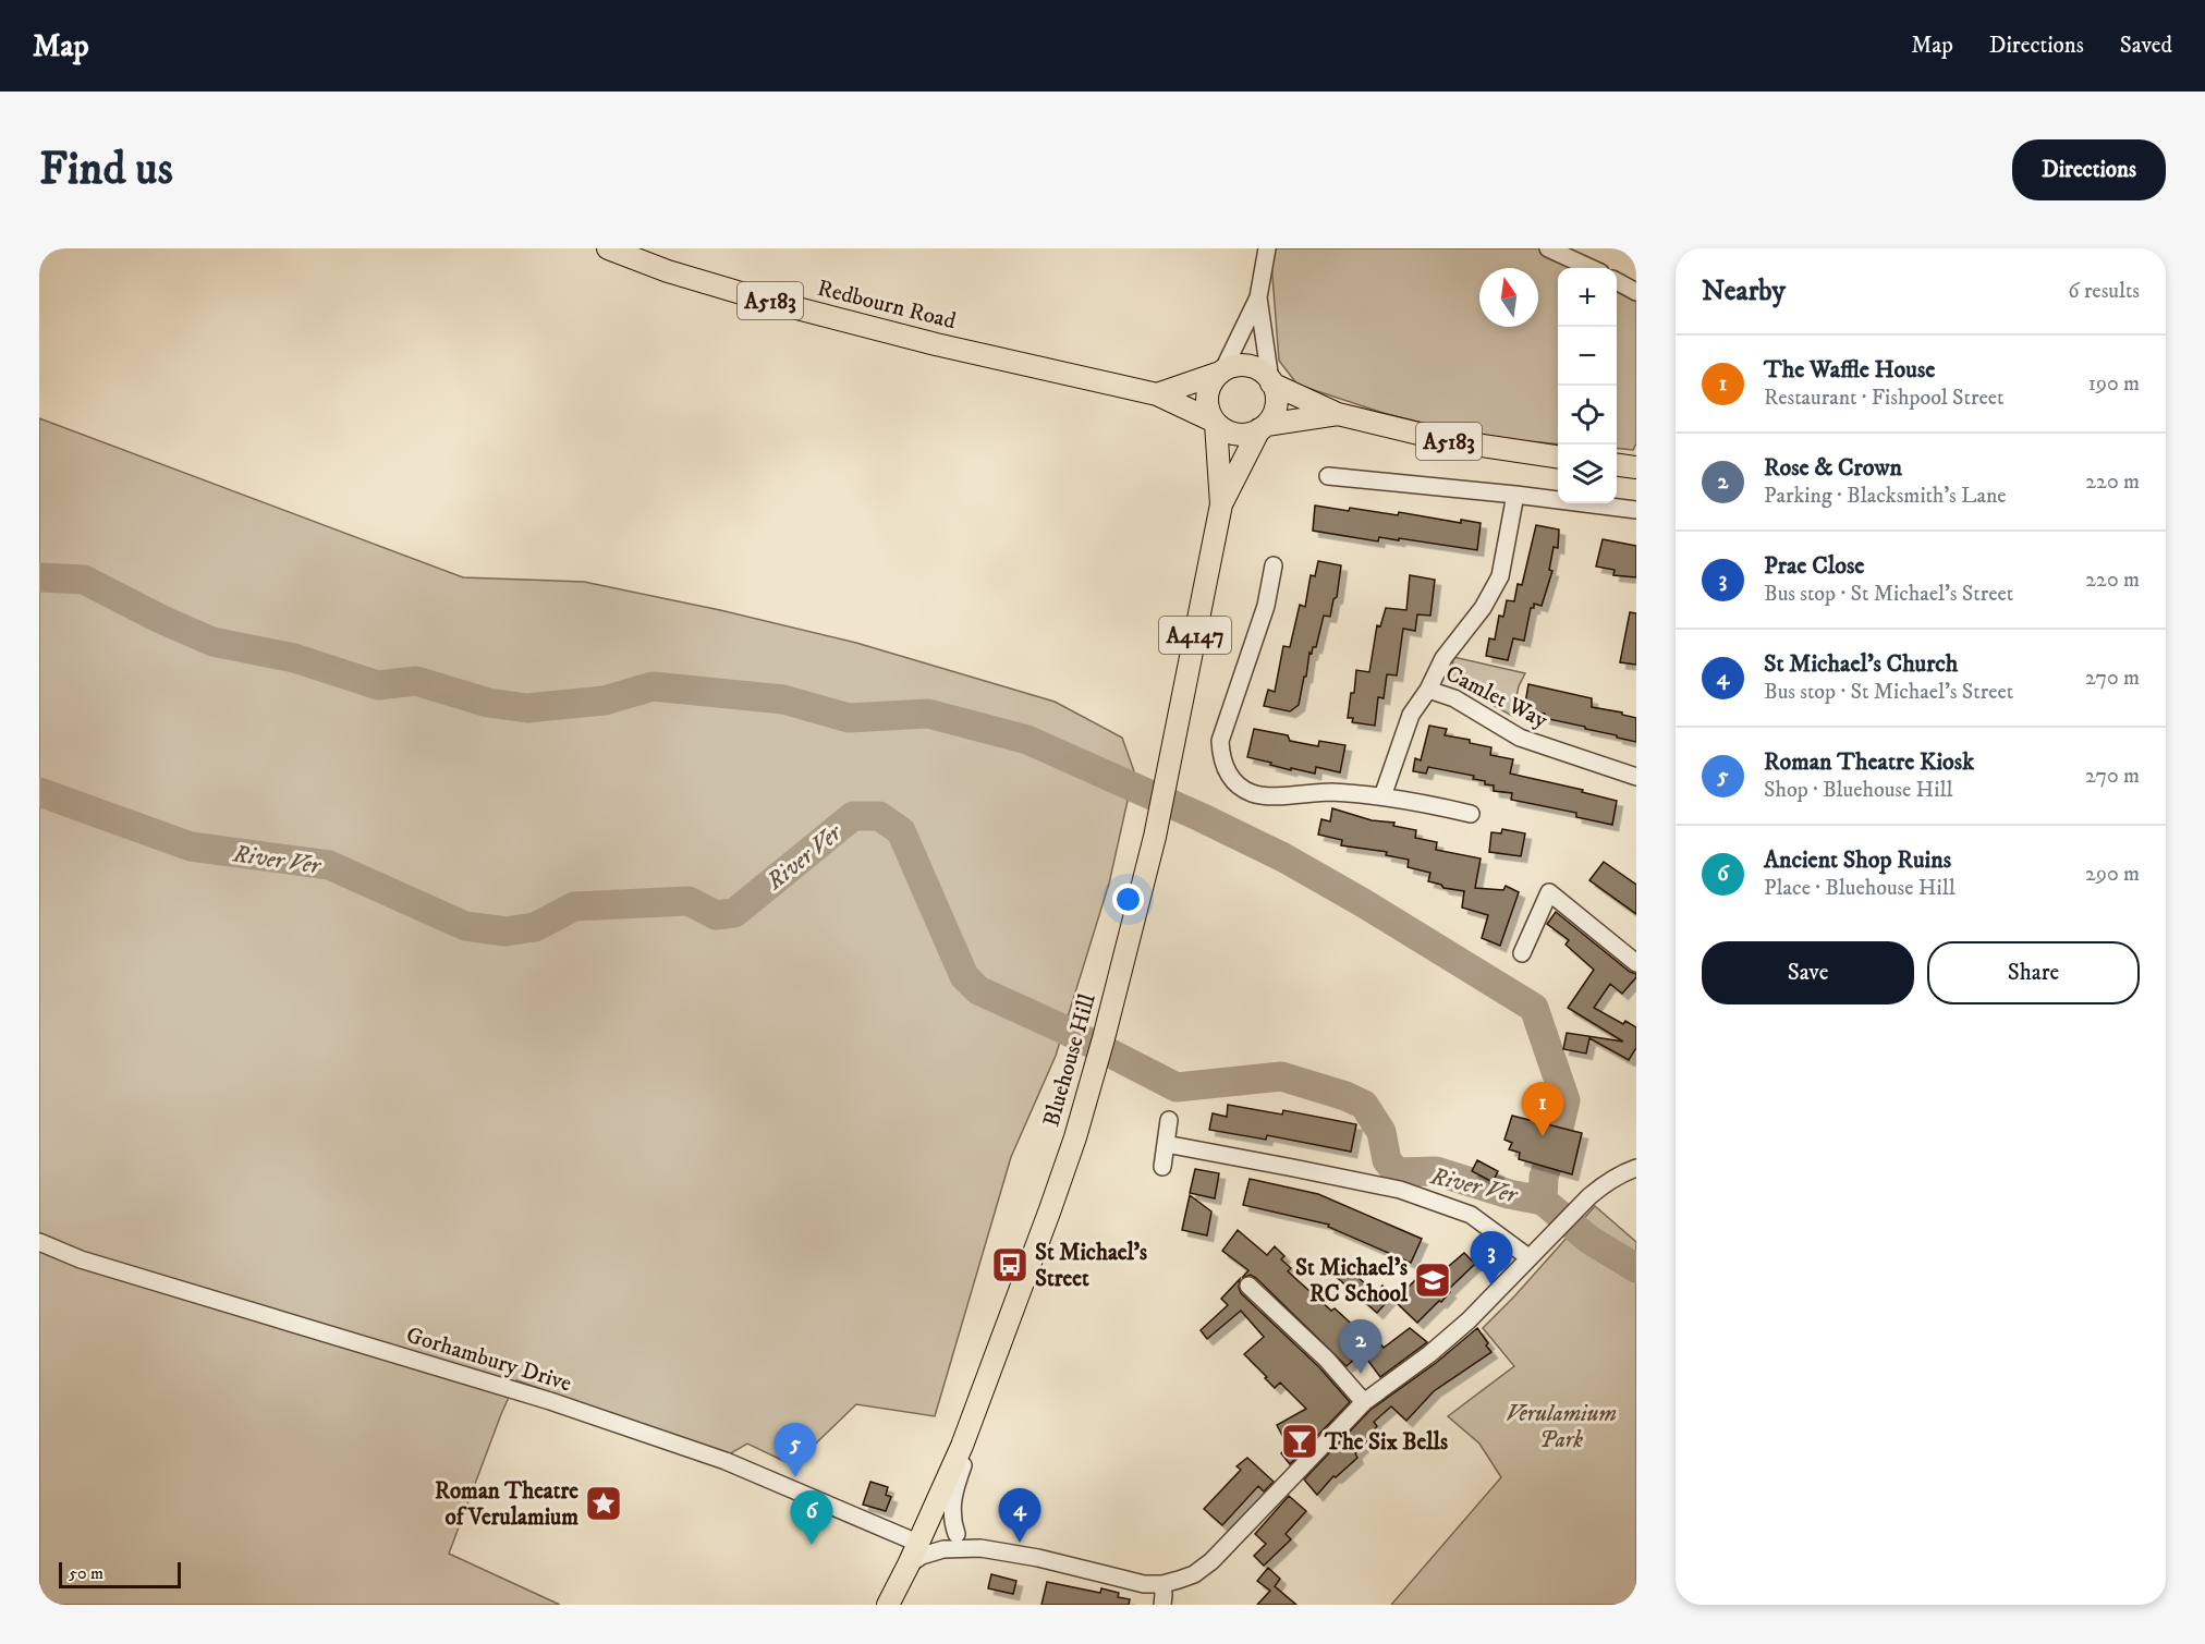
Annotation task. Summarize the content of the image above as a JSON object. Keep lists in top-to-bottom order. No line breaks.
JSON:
{"streets":{"main road":["A5183","Redbourn Road","A4147","Bluehouse Hill"],"street":["Camlet Way","Gorhambury Drive"]},"crossings":[["A5183","Redbourn Road"],["A5183","Bluehouse Hill"],["Redbourn Road","Bluehouse Hill"],["Bluehouse Hill","Gorhambury Drive"]],"water":["River Ver"],"parks":["Verulamium Park"],"places":{"bus stop":["St Michael's Street"],"school or university":["St Michael's RC School"],"bar":["The Six Bells"],"place":["Roman Theatre of Verulamium"]},"scale_bar":"50 m","north":"top","page":{"header":"Map","nav":["Map","Directions","Saved"],"buttons":["Directions",["Save","Share"]],"title":"Find us","heading":["Nearby","6 results"],"map_buttons":["+","−"],"list":[{"mark":"1","name":"The Waffle House","note":"Restaurant · Fishpool Street","value":"190 m"},{"mark":"2","name":"Rose & Crown","note":"Parking · Blacksmith's Lane","value":"220 m"},{"mark":"3","name":"Prae Close","note":"Bus stop · St Michael's Street","value":"220 m"},{"mark":"4","name":"St Michael's Church","note":"Bus stop · St Michael's Street","value":"270 m"},{"mark":"5","name":"Roman Theatre Kiosk","note":"Shop · Bluehouse Hill","value":"270 m"},{"mark":"6","name":"Ancient Shop Ruins","note":"Place · Bluehouse Hill","value":"290 m"}],"pins":["1","3","2","5","4","6"],"scale":"50 m"}}
